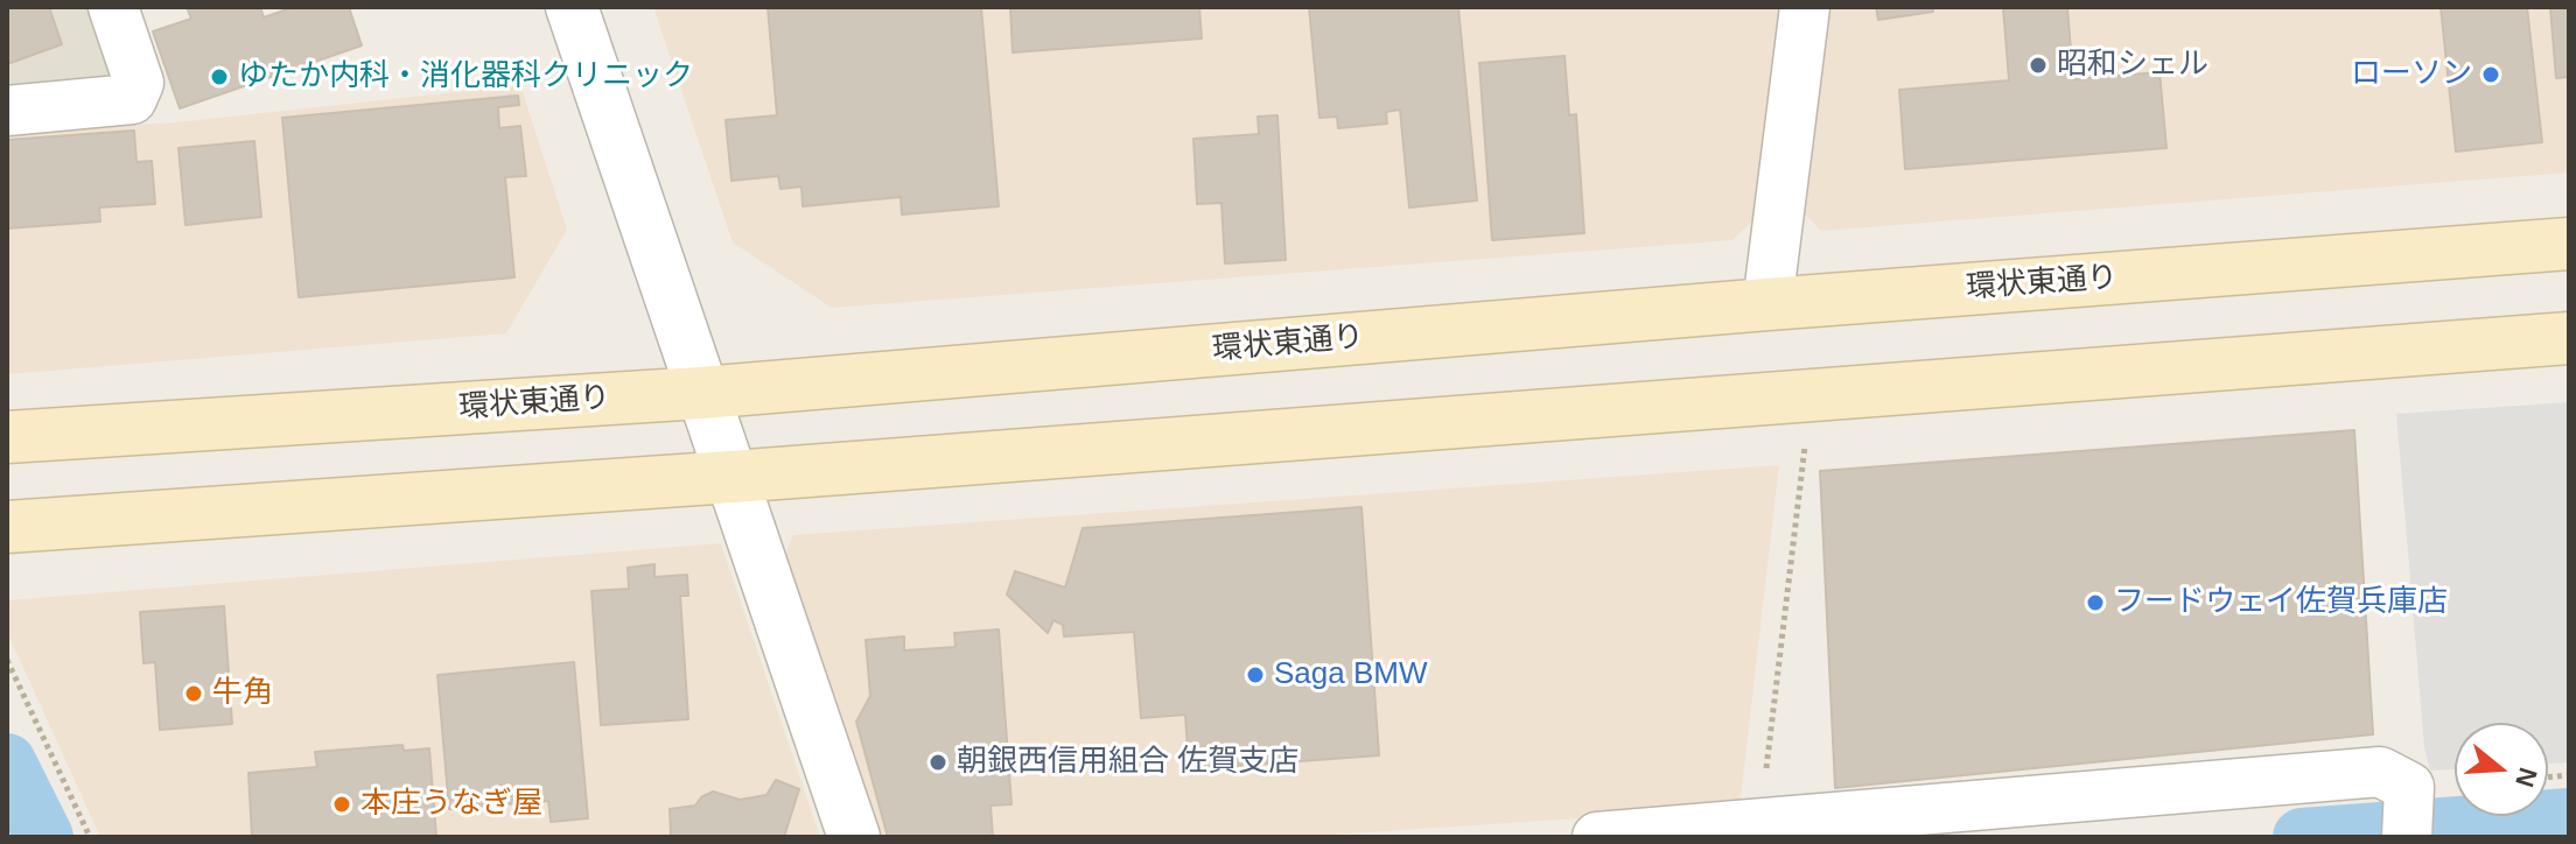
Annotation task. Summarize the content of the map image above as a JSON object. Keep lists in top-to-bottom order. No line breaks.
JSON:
{"streets":{"main road":["環状東通り"]},"places":["昭和シェル","ローソン","ゆたか内科・消化器科クリニック","フードウェイ佐賀兵庫店","Saga BMW","牛角","朝銀西信用組合 佐賀支店","本庄うなぎ屋"],"north":"right"}
